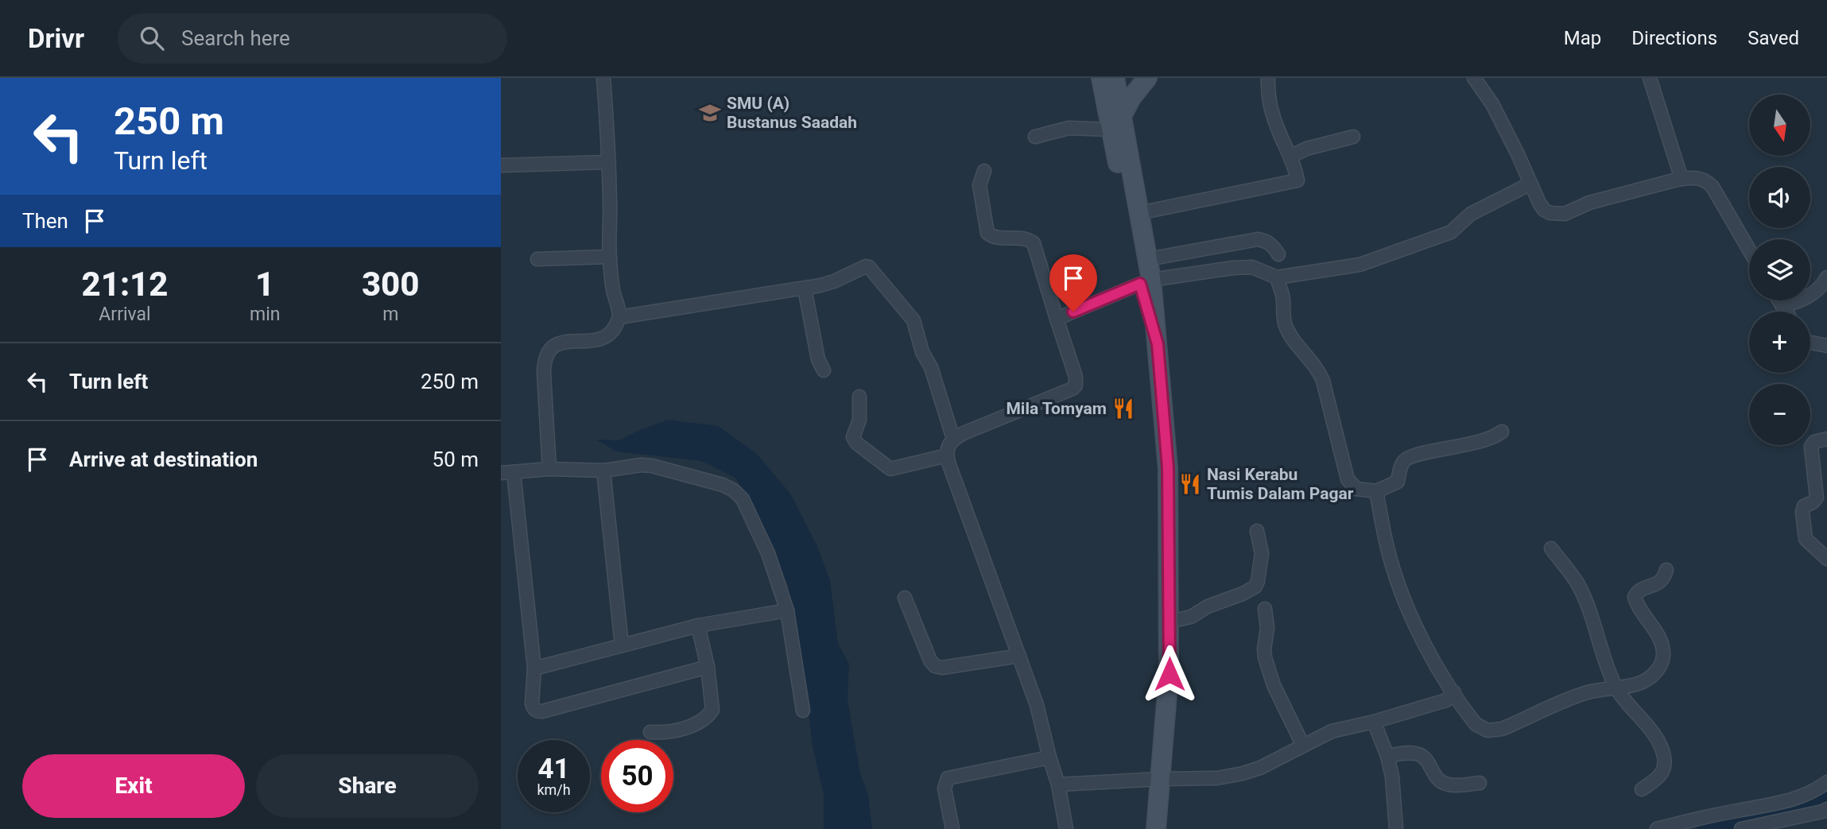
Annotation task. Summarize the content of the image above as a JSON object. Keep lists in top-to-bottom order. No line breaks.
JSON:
{"places":{"school or university":["SMU (A) Bustanus Saadah"],"restaurant":["Mila Tomyam","Nasi Kerabu Tumis Dalam Pagar"]},"north":"bottom","page":{"header":"Drivr","search":"Search here","nav":["Map","Directions","Saved"],"turn":["250 m","Turn left"],"map_buttons":["+","−"],"then":"Then","eta":["21:12","Arrival","1","min","300","m"],"list":[{"name":"Turn left","value":"250 m"},{"name":"Arrive at destination","value":"50 m"}],"speed":"41 km/h","limit":"50","buttons":["Exit","Share"]}}
